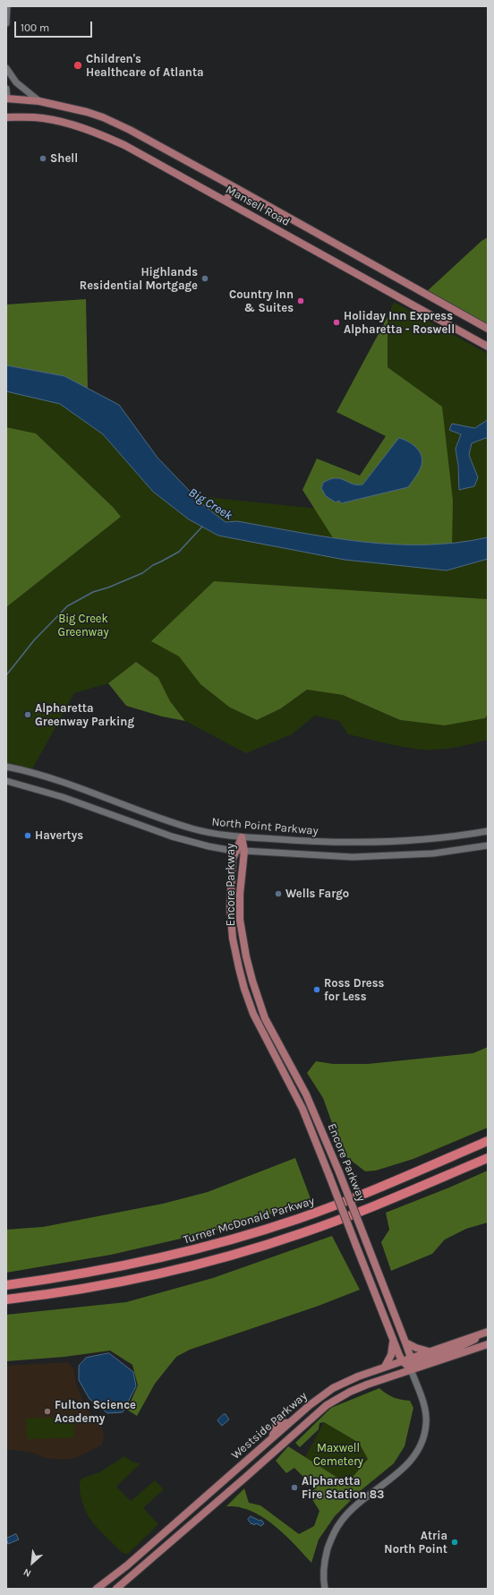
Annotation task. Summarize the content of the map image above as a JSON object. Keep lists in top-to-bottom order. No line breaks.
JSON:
{"streets":{"highway":["Turner McDonald Parkway"],"main road":["Mansell Road","Encore Parkway","Westside Parkway"],"street":["North Point Parkway"]},"crossings":[["North Point Parkway","Encore Parkway"],["Encore Parkway","Westside Parkway"]],"water":["Big Creek"],"parks":["Big Creek Greenway","Maxwell Cemetery"],"places":["Children's Healthcare of Atlanta","Shell","Highlands Residential Mortgage","Country Inn & Suites","Holiday Inn Express Alpharetta - Roswell","Alpharetta Greenway Parking","Havertys","Wells Fargo","Ross Dress for Less","Fulton Science Academy","Alpharetta Fire Station 83","Atria North Point"],"scale_bar":"100 m","north":"bottom left"}
